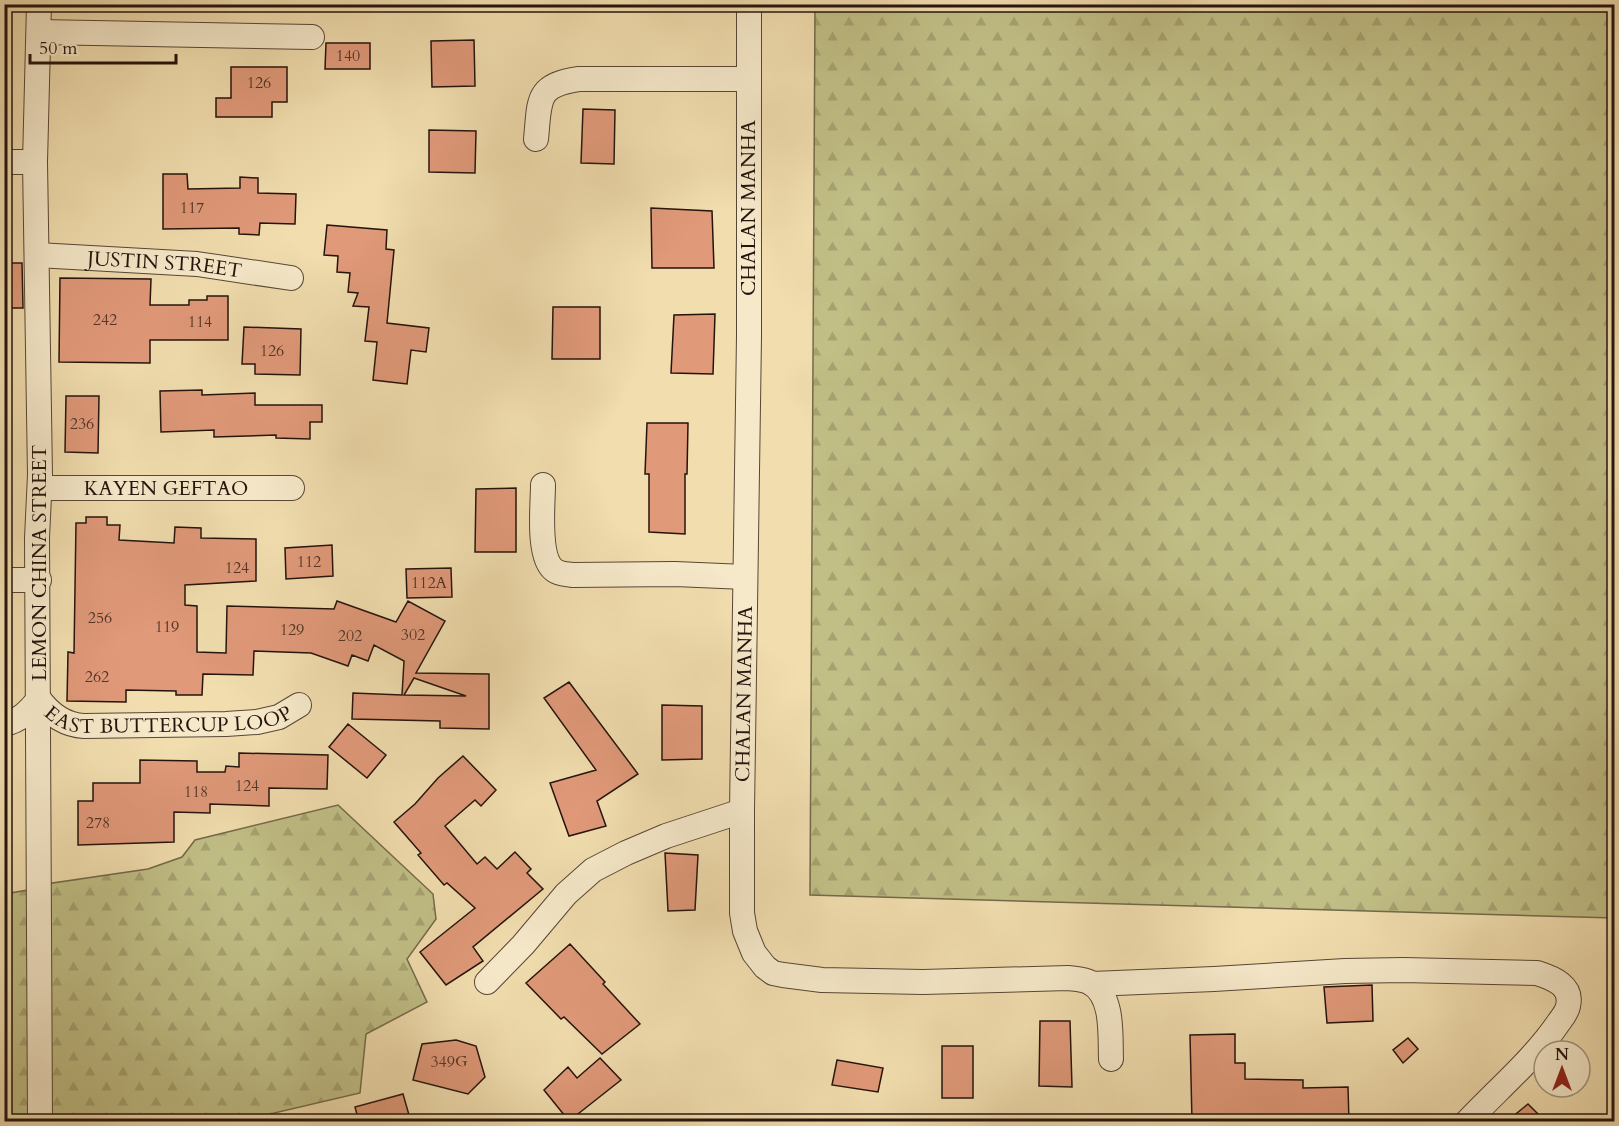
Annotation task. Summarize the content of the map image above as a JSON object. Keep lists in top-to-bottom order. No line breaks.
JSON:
{"streets":{"street":["CHALAN MANHA","JUSTIN STREET","KAYEN GEFTAO","LEMON CHINA STREET","EAST BUTTERCUP LOOP"]},"crossings":[["JUSTIN STREET","LEMON CHINA STREET"],["KAYEN GEFTAO","LEMON CHINA STREET"],["LEMON CHINA STREET","EAST BUTTERCUP LOOP"]],"house_numbers":["140","126","117","242","114","126","236","112","124","112A","256","119","129","302","202","262","124","118","278","349G"],"scale_bar":"50 m","north":"top"}
